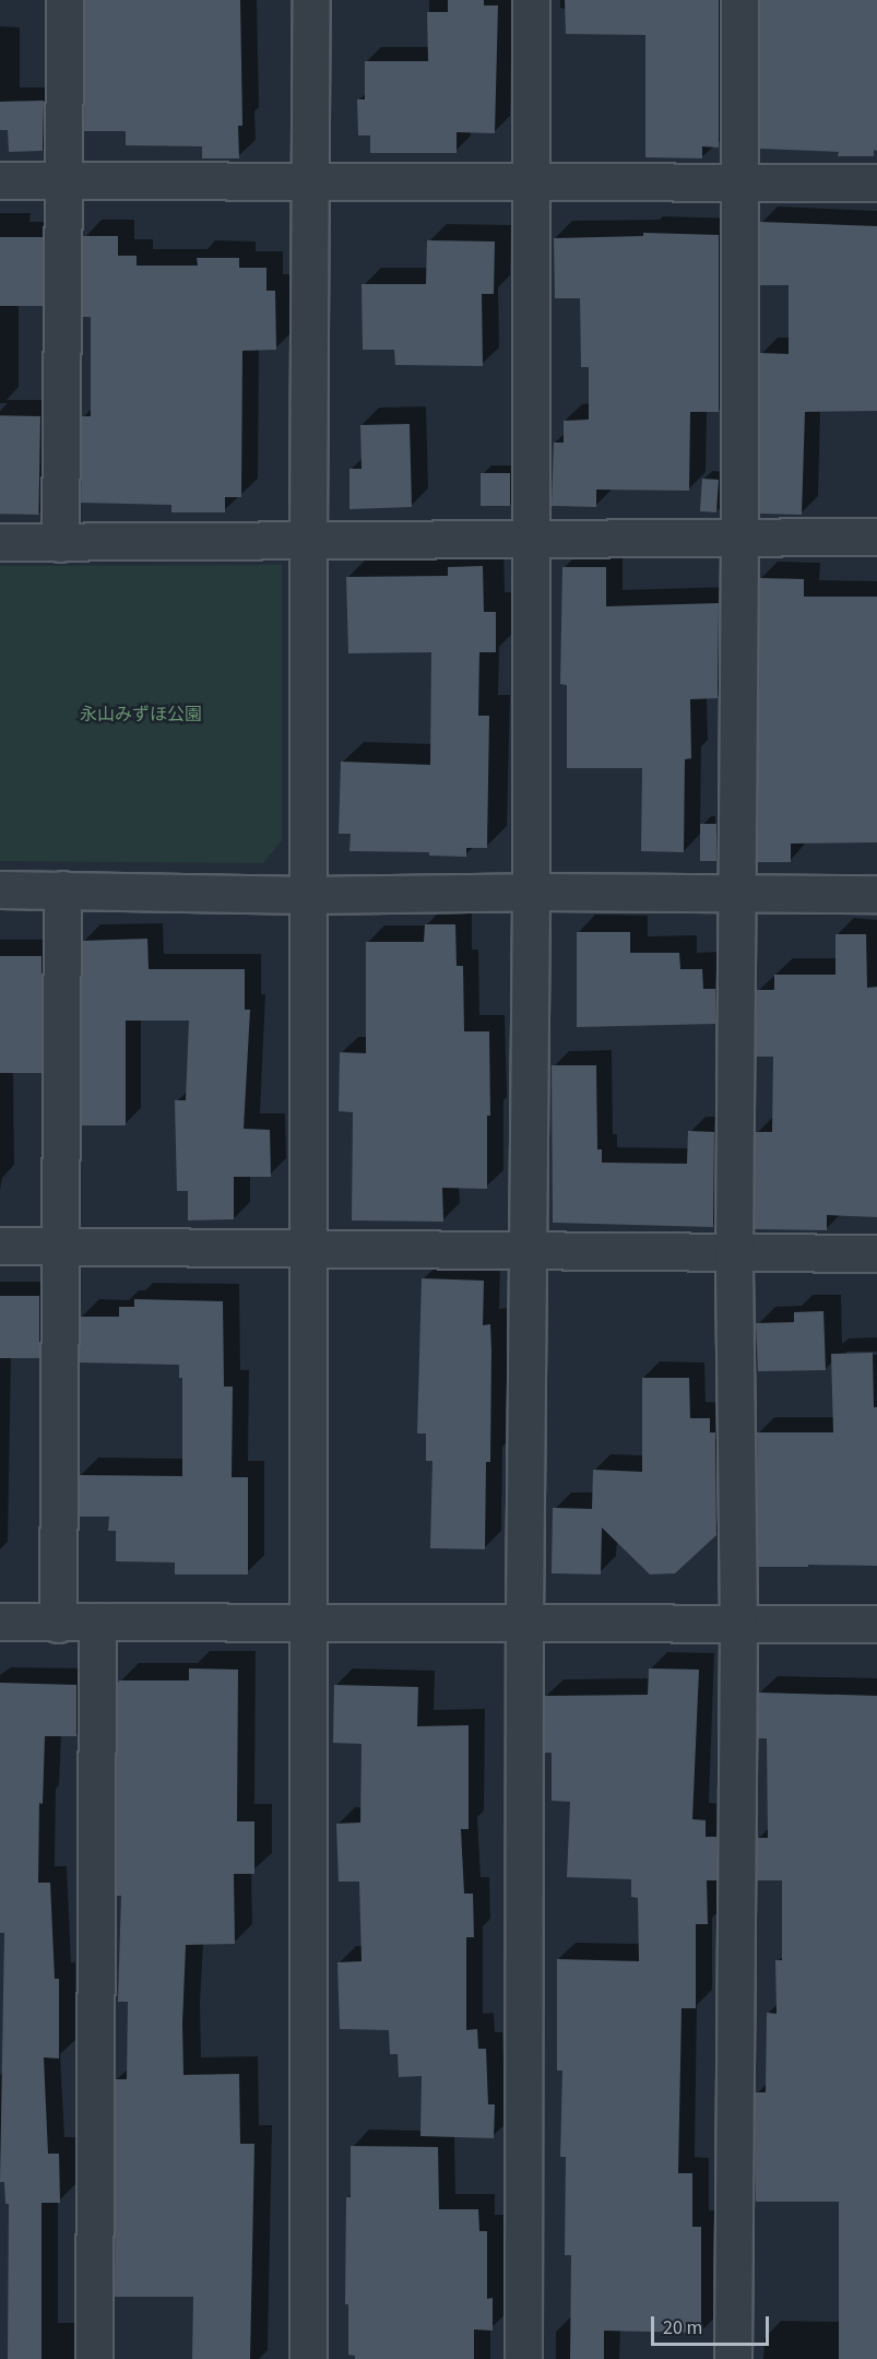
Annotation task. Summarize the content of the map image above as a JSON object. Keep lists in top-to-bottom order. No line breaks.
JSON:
{"parks":["永山みずほ公園"],"scale_bar":"20 m"}
